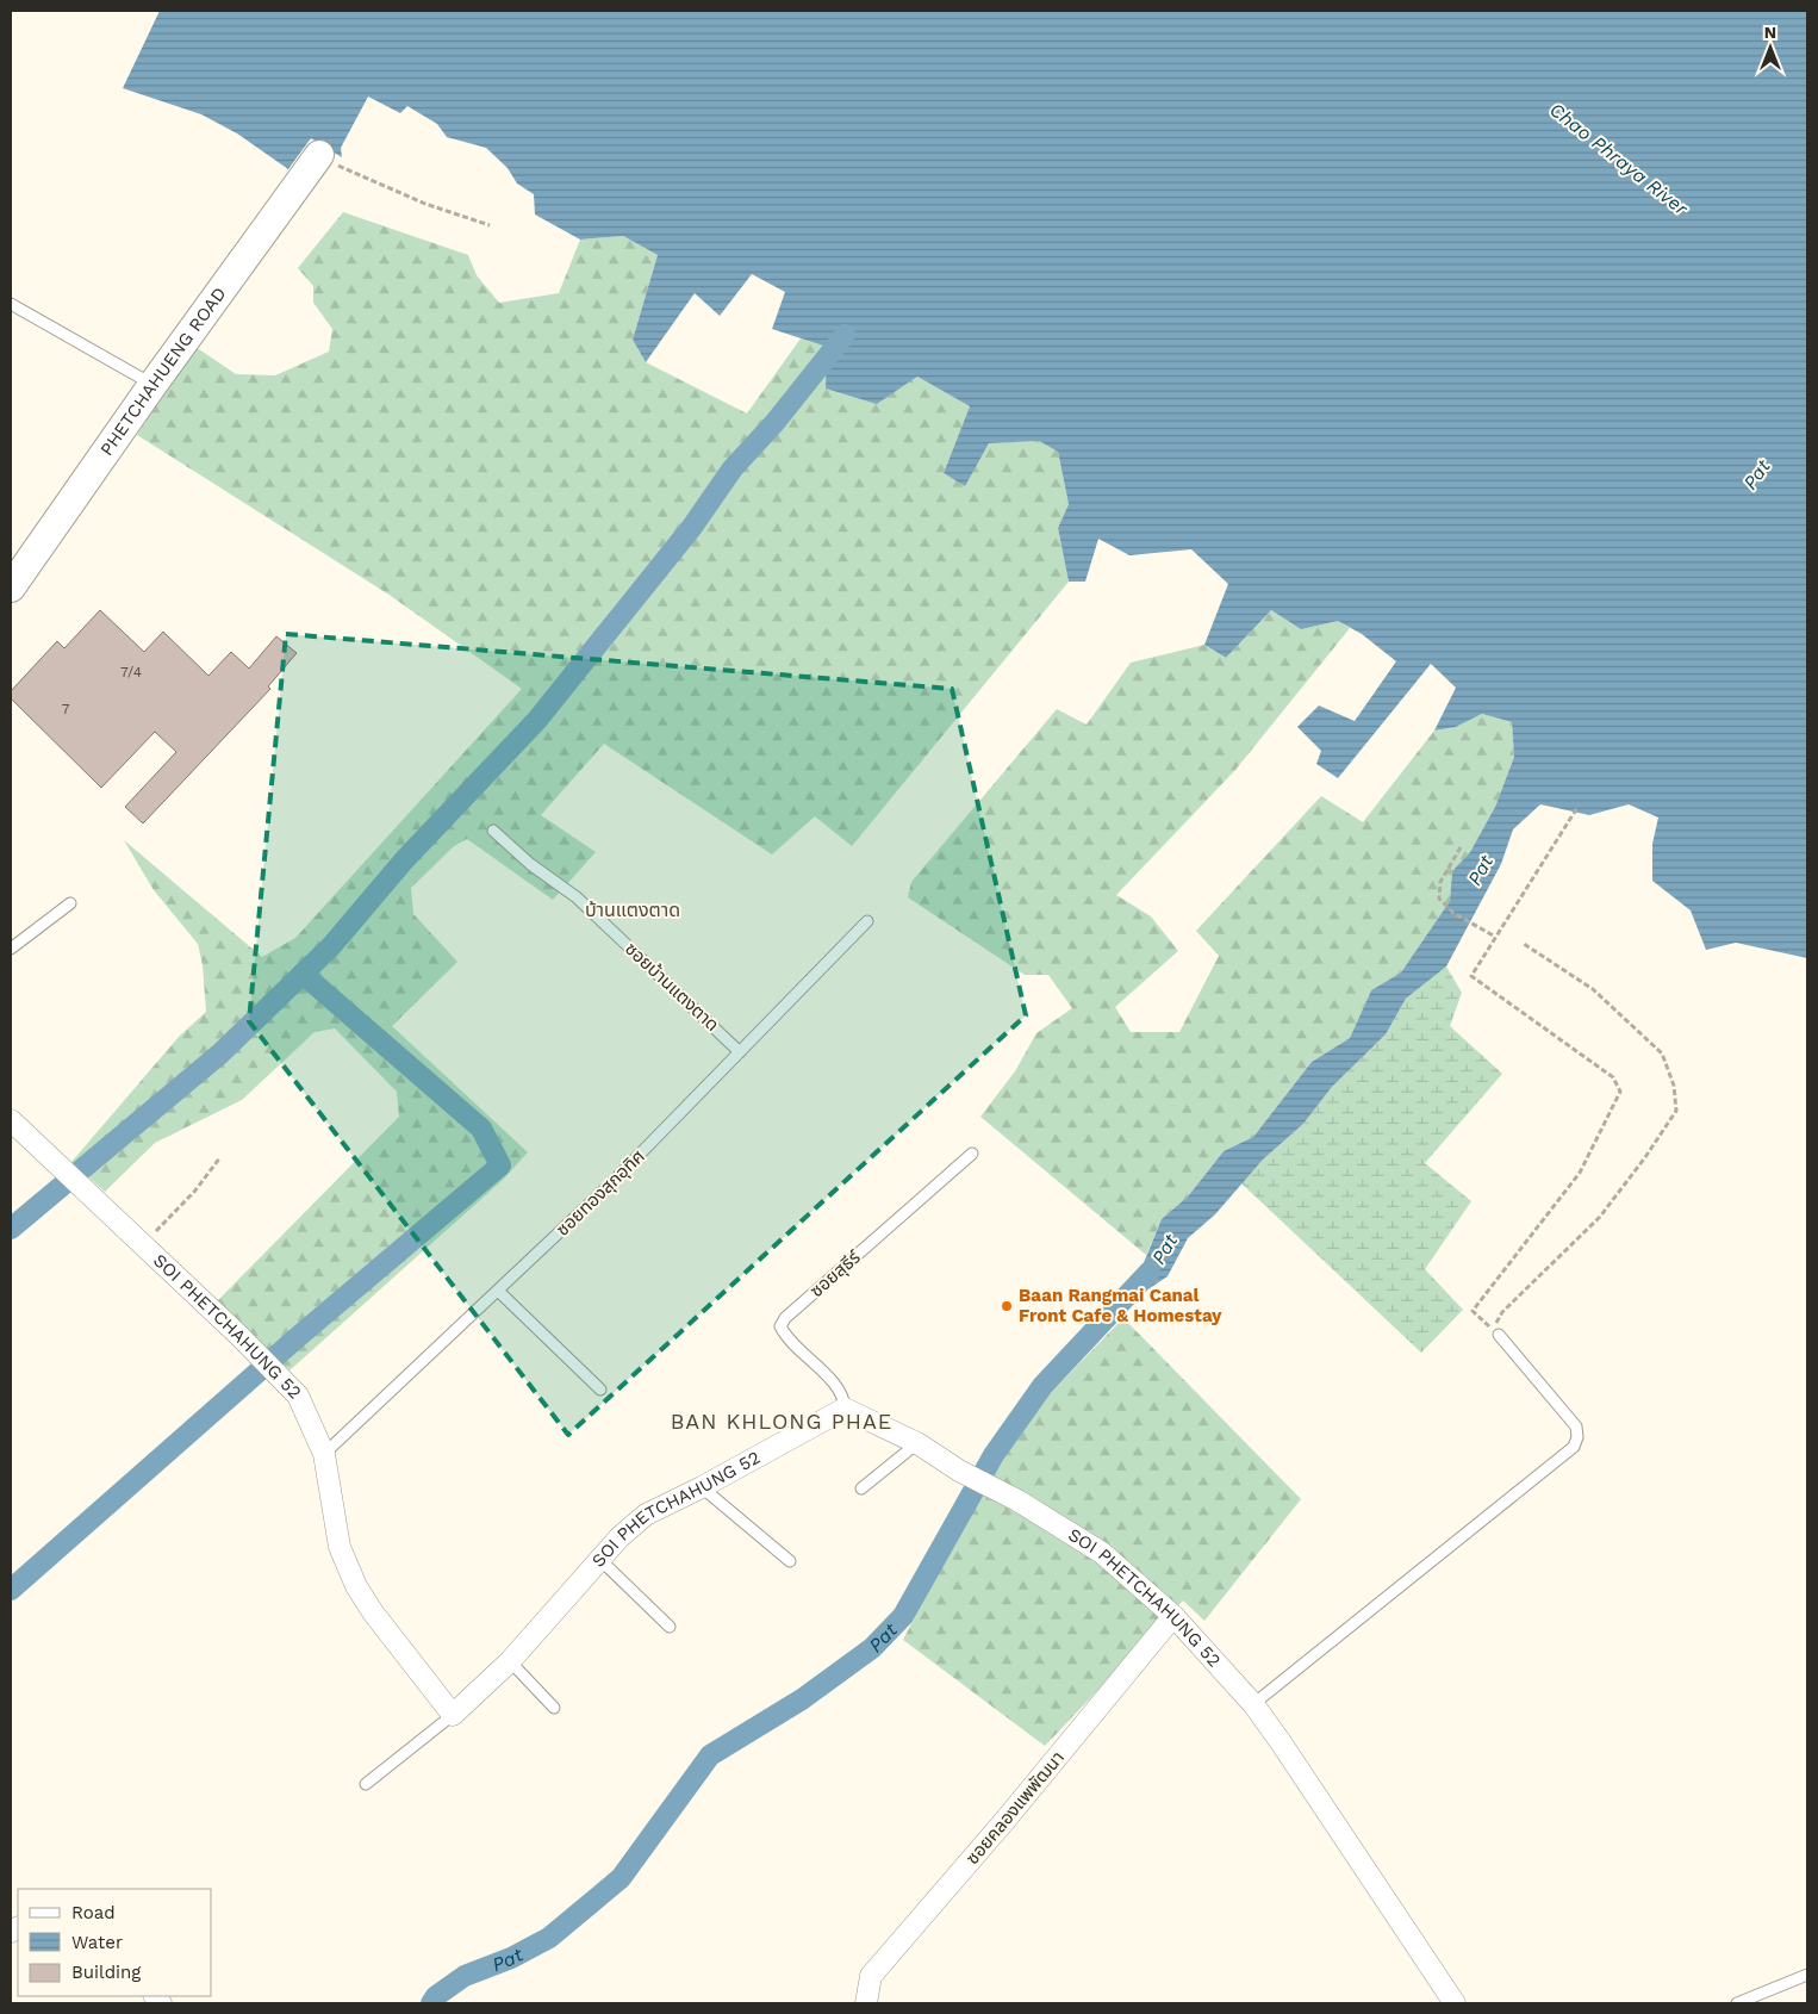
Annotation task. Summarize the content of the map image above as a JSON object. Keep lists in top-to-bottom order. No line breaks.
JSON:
{"streets":{"main road":["PHETCHAHUENG ROAD"],"street":["SOI PHETCHAHUNG 52","ซอยคลองแพพัฒนา"],"lane":["ซอยบ้านแตงตาด","ซอยทองสุกอุทิศ","ซอยสุธีร์"]},"crossings":[["ซอยบ้านแตงตาด","ซอยทองสุกอุทิศ"],["ซอยทองสุกอุทิศ","SOI PHETCHAHUNG 52"],["ซอยสุธีร์","SOI PHETCHAHUNG 52"],["SOI PHETCHAHUNG 52","ซอยคลองแพพัฒนา"]],"districts":["บ้านแตงตาด","BAN KHLONG PHAE"],"water":["Chao Phraya River","Pat"],"places":["Baan Rangmai Canal Front Cafe & Homestay"],"house_numbers":["7/4","7"],"legend":["Road","Water","Building"],"north":"top"}
